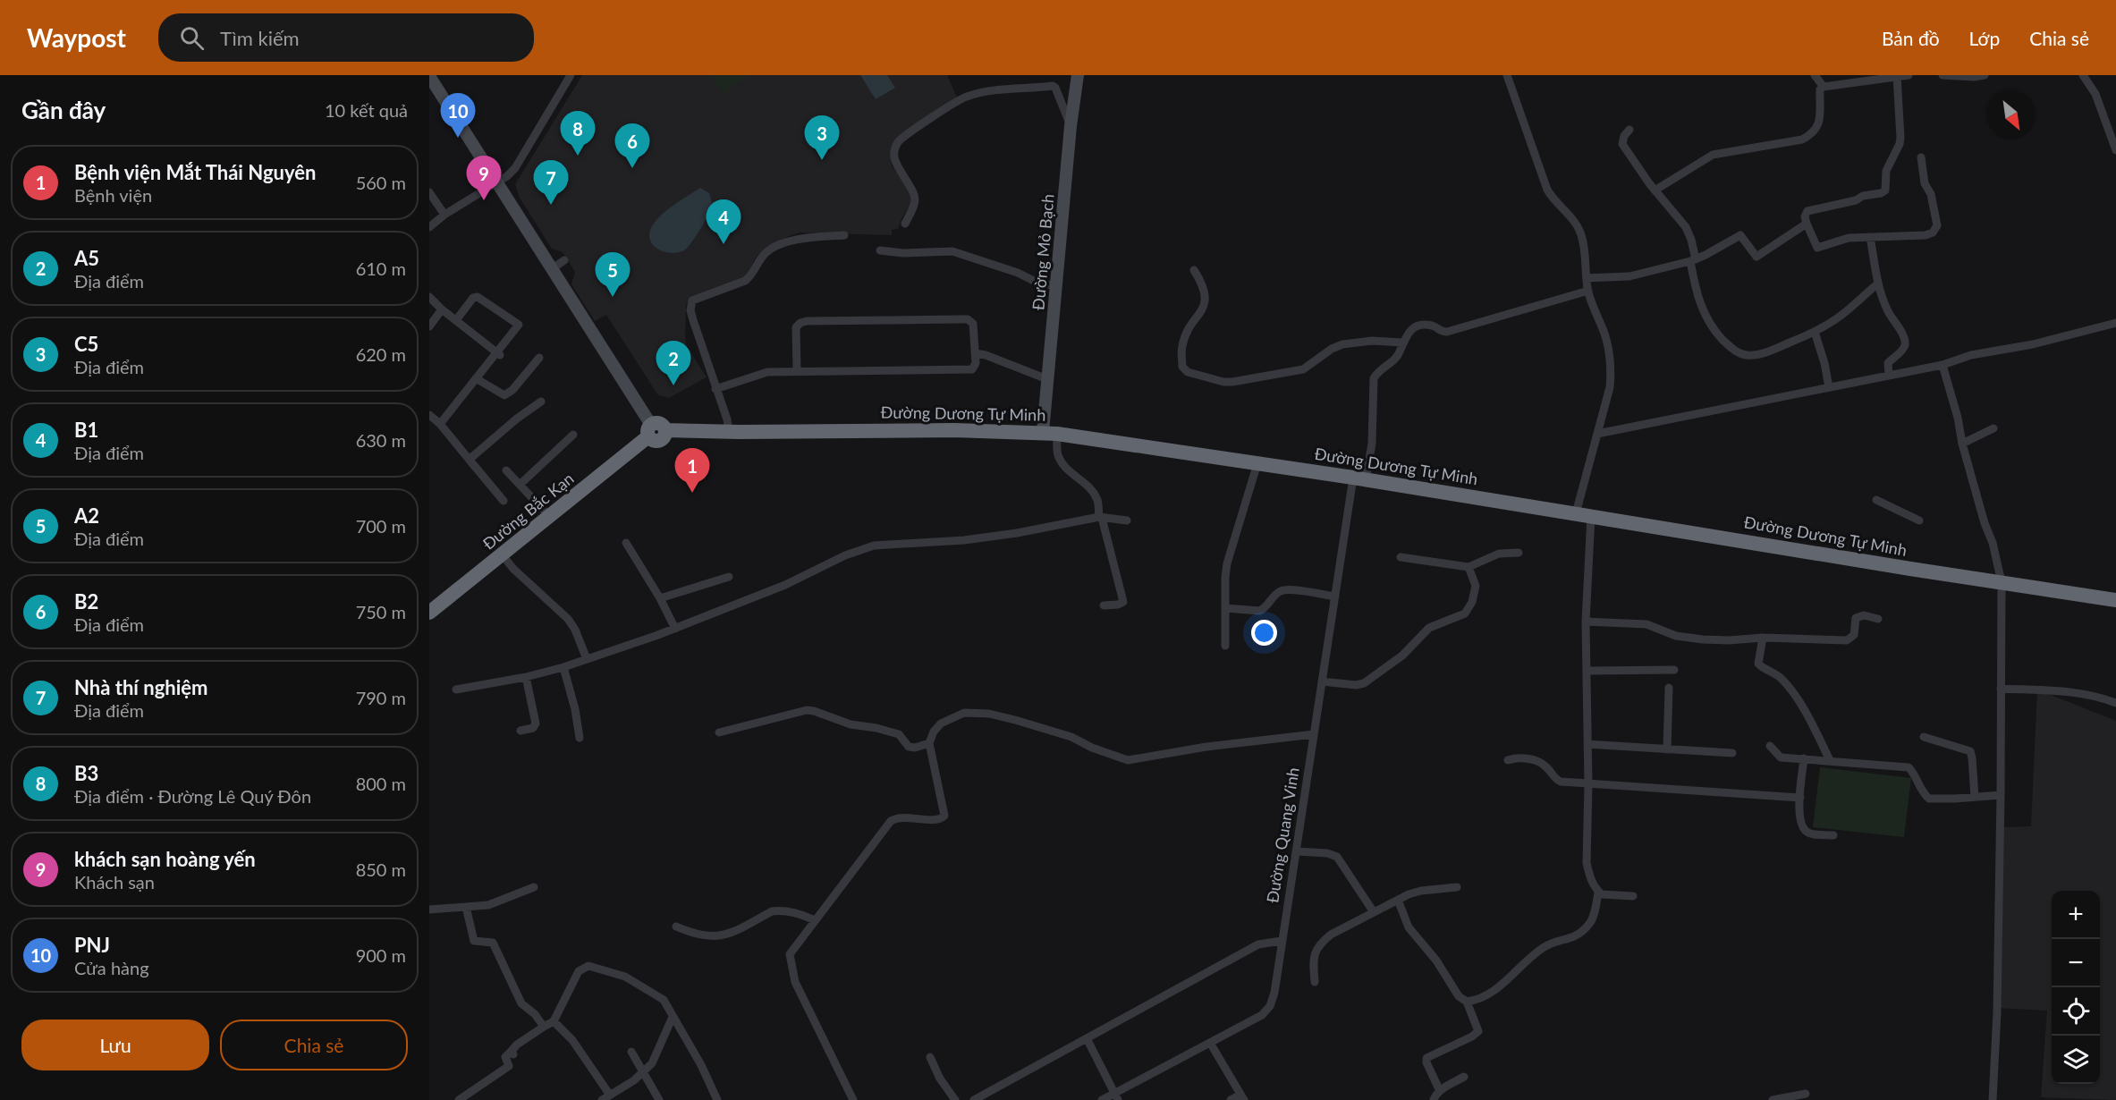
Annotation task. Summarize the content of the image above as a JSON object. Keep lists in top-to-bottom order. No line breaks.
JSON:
{"streets":{"highway":["Đường Dương Tự Minh","Đường Bắc Kạn"],"main road":["Đường Mỏ Bạch"],"street":["Đường Quang Vinh"]},"crossings":[["Đường Mỏ Bạch","Đường Dương Tự Minh"],["Đường Dương Tự Minh","Đường Bắc Kạn"],["Đường Dương Tự Minh","Đường Quang Vinh"]],"north":"bottom right","page":{"header":"Waypost","search":"Tìm kiếm","nav":["Bản đồ","Lớp","Chia sẻ"],"heading":["Gần đây","10 kết quả"],"pins":["10","8","3","6","9","7","4","5","2","1"],"list":[{"mark":"1","name":"Bệnh viện Mắt Thái Nguyên","note":"Bệnh viện","value":"560 m"},{"mark":"2","name":"A5","note":"Địa điểm","value":"610 m"},{"mark":"3","name":"C5","note":"Địa điểm","value":"620 m"},{"mark":"4","name":"B1","note":"Địa điểm","value":"630 m"},{"mark":"5","name":"A2","note":"Địa điểm","value":"700 m"},{"mark":"6","name":"B2","note":"Địa điểm","value":"750 m"},{"mark":"7","name":"Nhà thí nghiệm","note":"Địa điểm","value":"790 m"},{"mark":"8","name":"B3","note":"Địa điểm · Đường Lê Quý Đôn","value":"800 m"},{"mark":"9","name":"khách sạn hoàng yến","note":"Khách sạn","value":"850 m"},{"mark":"10","name":"PNJ","note":"Cửa hàng","value":"900 m"}],"map_buttons":["+","−"],"buttons":["Lưu","Chia sẻ"]}}
